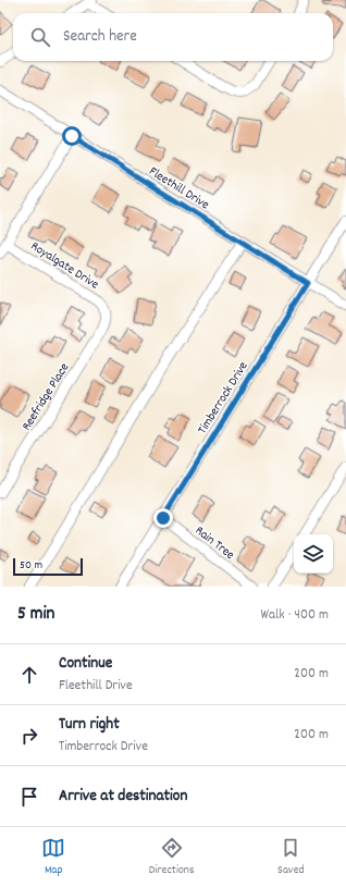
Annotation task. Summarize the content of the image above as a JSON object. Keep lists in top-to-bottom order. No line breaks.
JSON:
{"streets":{"street":["Fleethill Drive","Royalgate Drive","Reefridge Place","Timberrock Drive","Rain Tree"]},"crossings":[["Fleethill Drive","Timberrock Drive"],["Royalgate Drive","Reefridge Place"],["Timberrock Drive","Rain Tree"]],"scale_bar":"50 m","page":{"search":"Search here","scale":"50 m","heading":["5 min","Walk · 400 m"],"list":[["Continue","Fleethill Drive","200 m"],["Turn right","Timberrock Drive","200 m"],"Arrive at destination"],"nav":["Map","Directions","Saved"]}}
